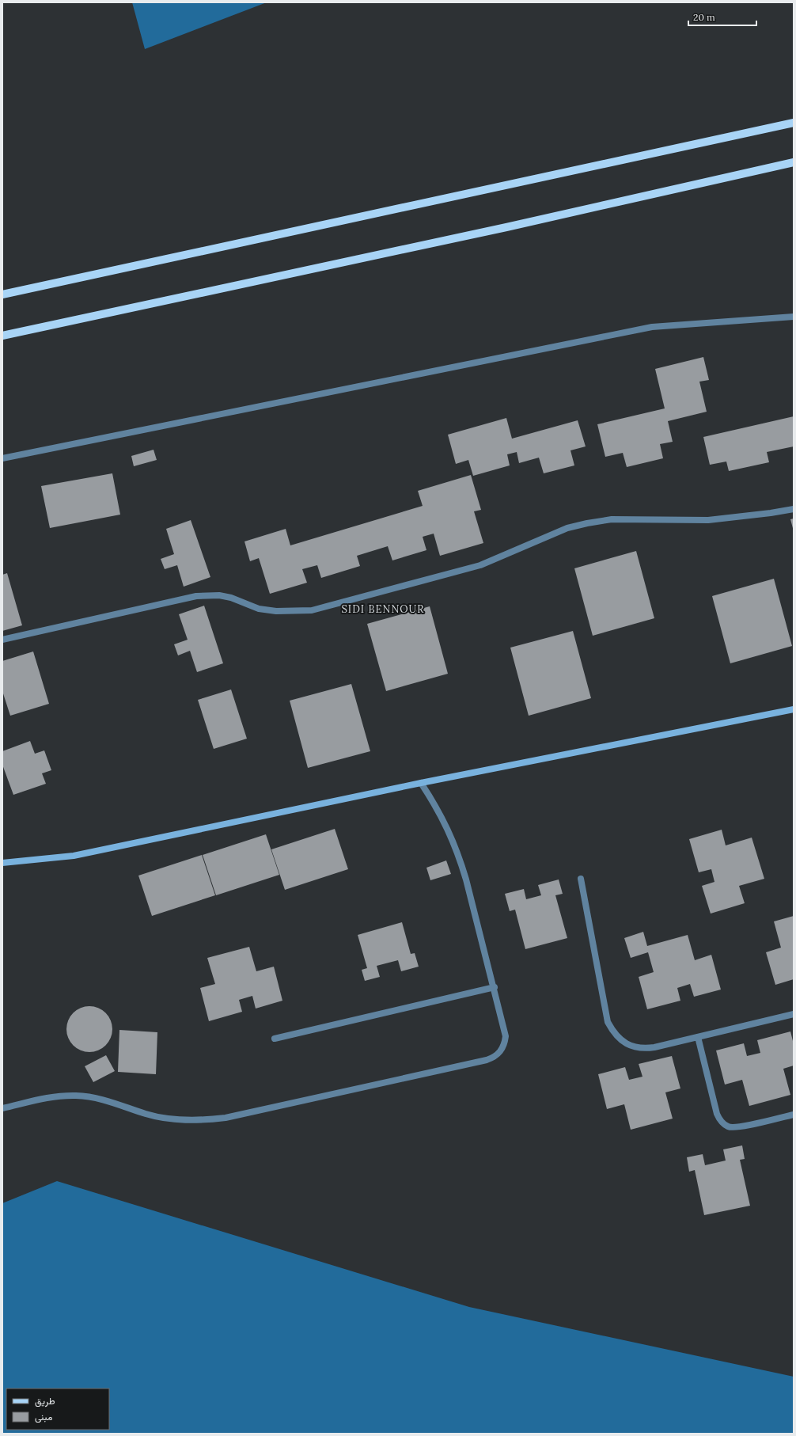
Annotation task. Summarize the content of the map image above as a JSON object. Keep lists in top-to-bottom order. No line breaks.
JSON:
{"districts":["SIDI BENNOUR"],"legend":["طريق","مبنى"],"scale_bar":"20 m"}
